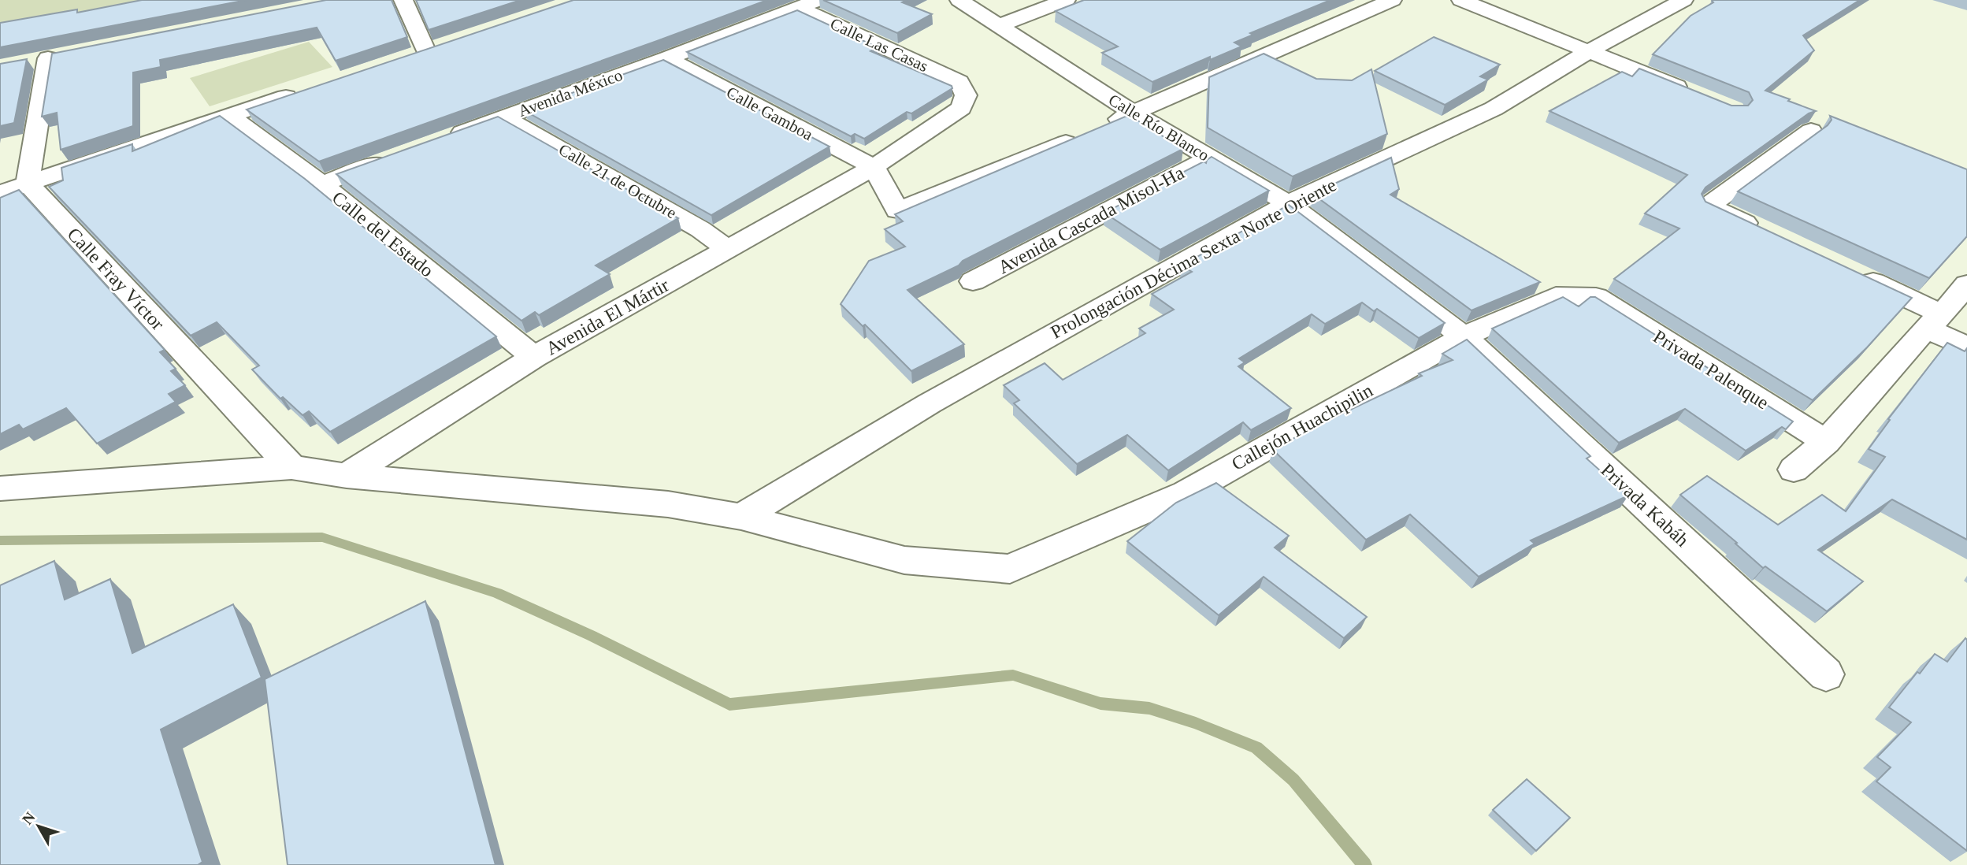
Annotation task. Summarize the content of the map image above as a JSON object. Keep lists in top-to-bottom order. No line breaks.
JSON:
{"streets":{"street":["Calle Las Casas","Avenida México","Calle Gamboa","Calle Río Blanco","Calle 21 de Octubre","Avenida Cascada Misol-Ha","Calle del Estado","Prolongación Décima Sexta Norte Oriente","Calle Fray Víctor","Avenida El Mártir","Privada Palenque","Callejón Huachipilin","Privada Kabáh"]},"crossings":[["Calle Las Casas","Avenida México"],["Calle Las Casas","Avenida El Mártir"],["Avenida México","Calle Gamboa"],["Avenida México","Calle 21 de Octubre"],["Calle Gamboa","Avenida El Mártir"],["Calle Río Blanco","Avenida Cascada Misol-Ha"],["Calle Río Blanco","Prolongación Décima Sexta Norte Oriente"],["Calle Río Blanco","Callejón Huachipilin"],["Calle Río Blanco","Privada Kabáh"],["Calle 21 de Octubre","Avenida El Mártir"],["Calle del Estado","Avenida El Mártir"],["Prolongación Décima Sexta Norte Oriente","Callejón Huachipilin"],["Privada Palenque","Callejón Huachipilin"],["Callejón Huachipilin","Privada Kabáh"]],"north":"top left"}
